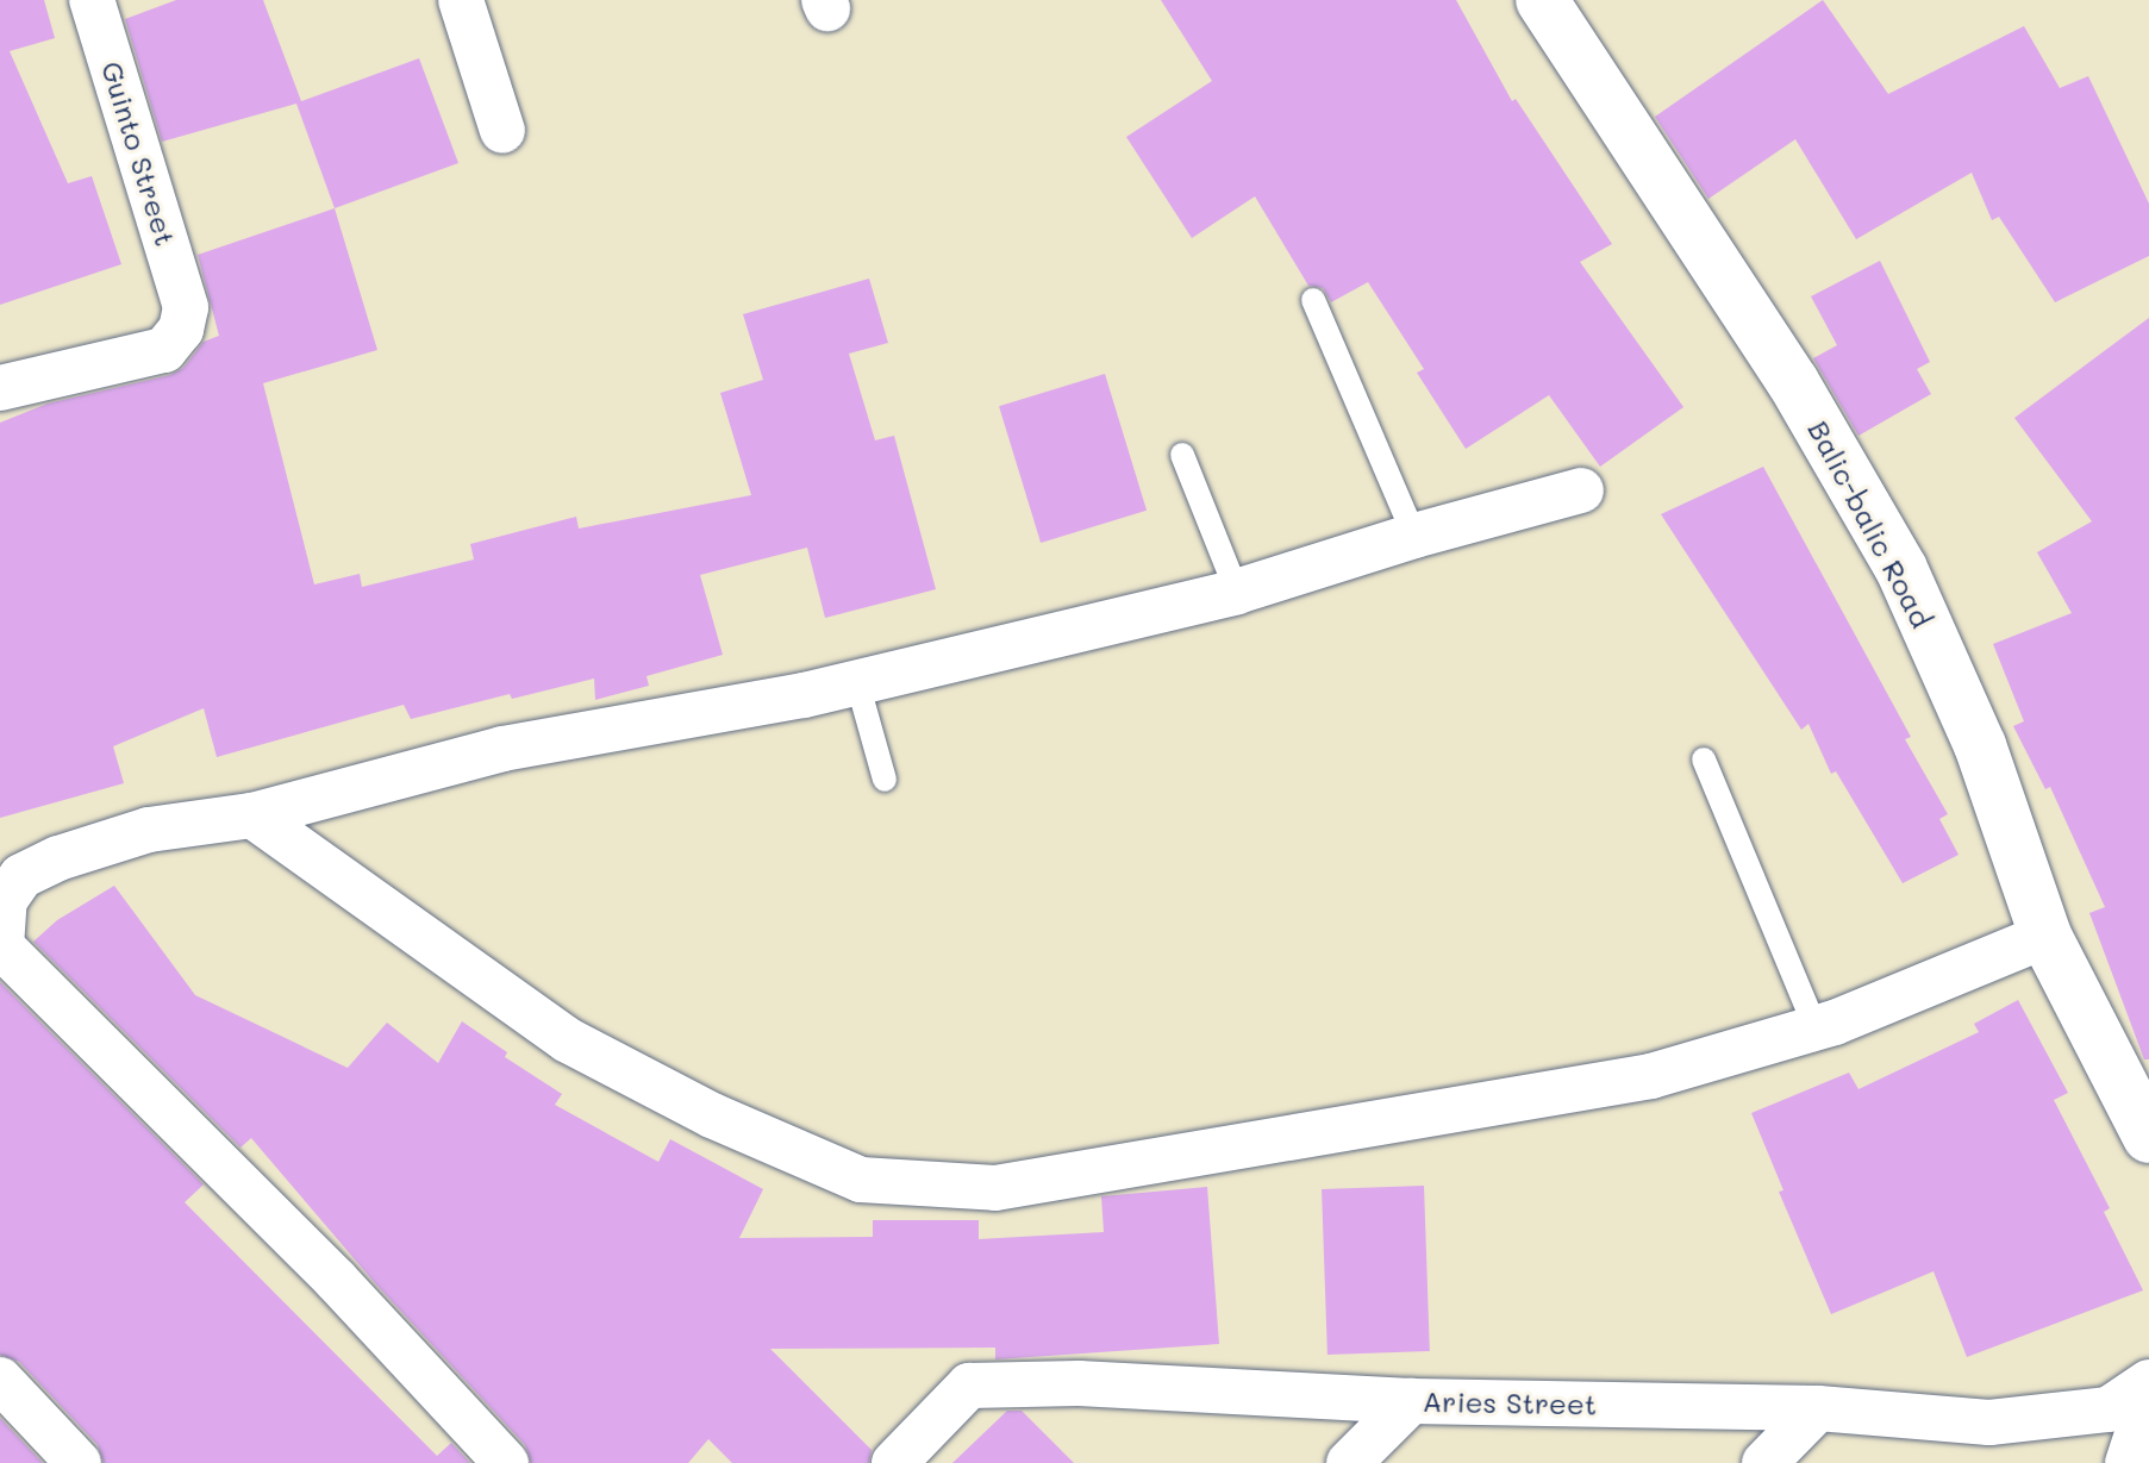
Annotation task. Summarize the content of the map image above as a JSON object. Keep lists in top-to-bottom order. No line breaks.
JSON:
{"streets":{"main road":["Balic-balic Road"],"street":["Guinto Street","Aries Street"]}}
